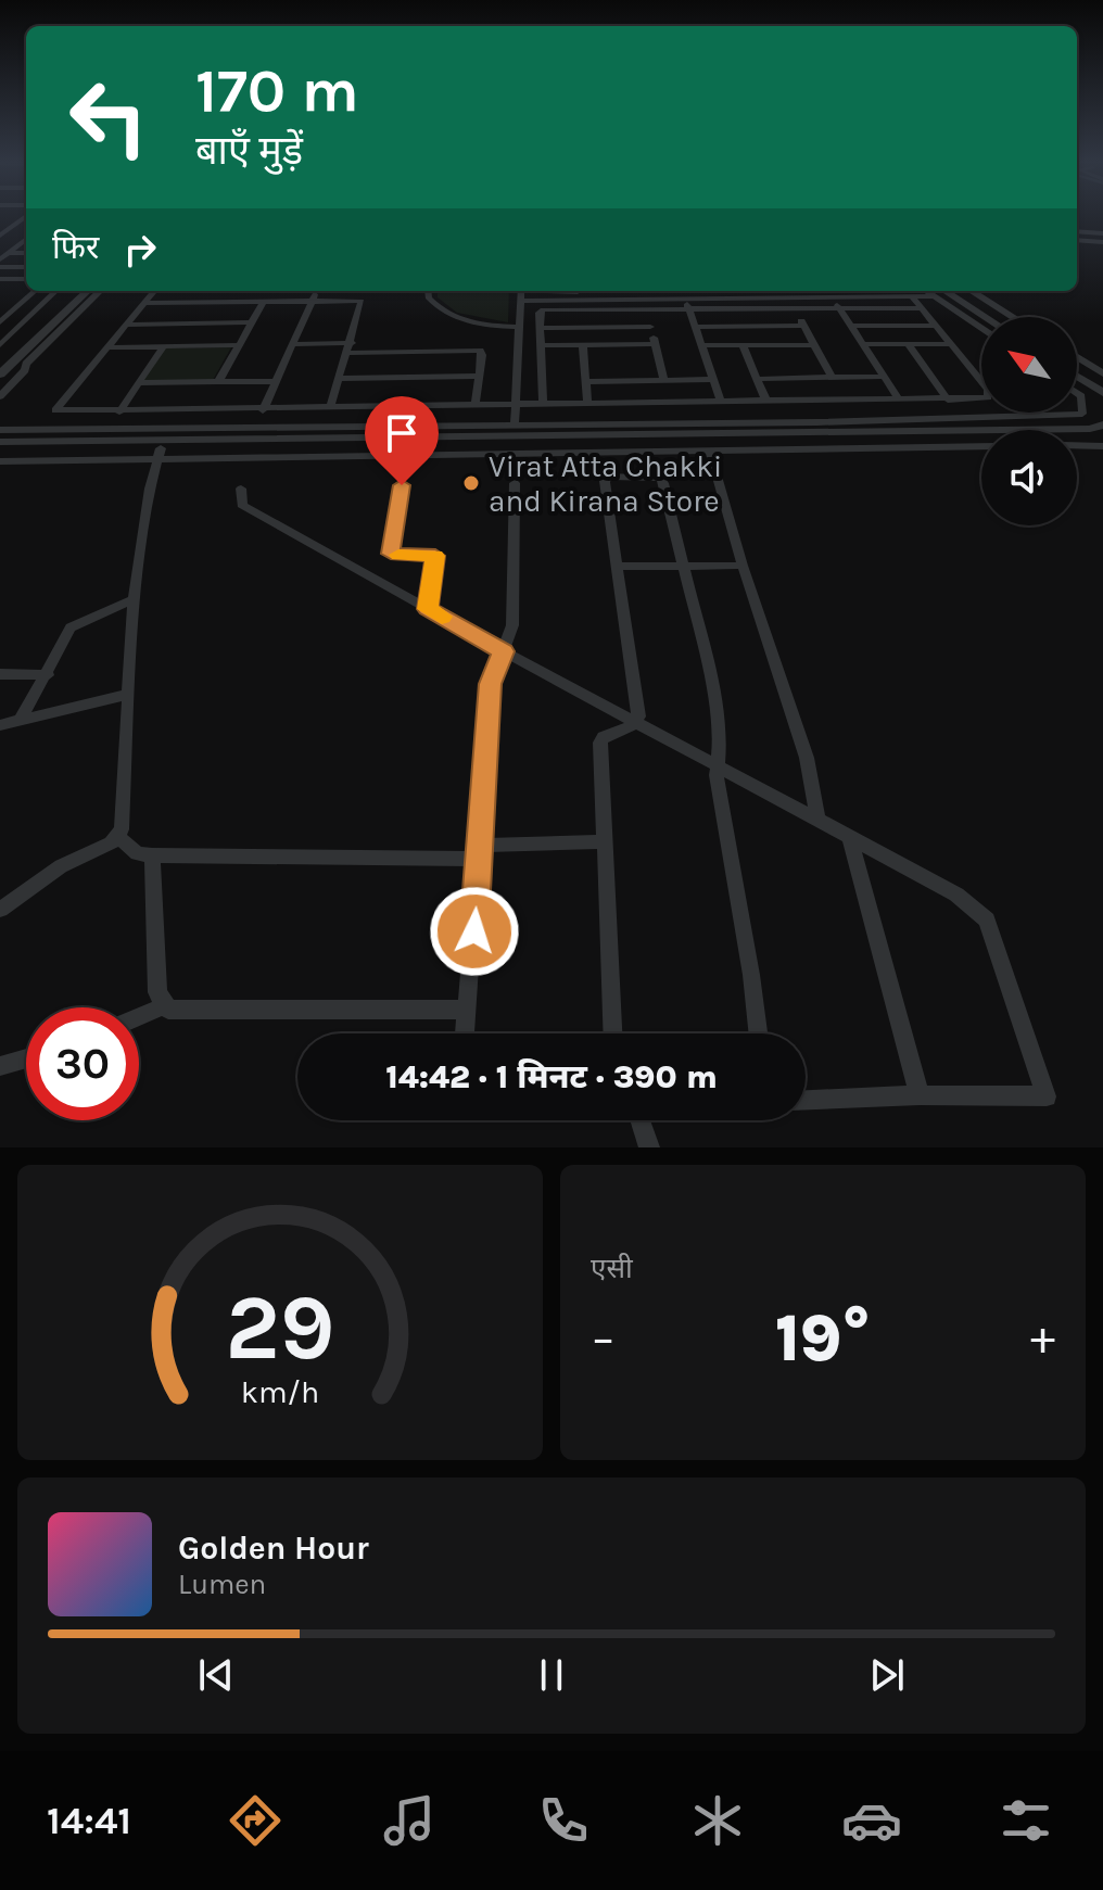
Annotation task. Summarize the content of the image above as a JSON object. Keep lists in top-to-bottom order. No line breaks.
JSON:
{"places":["Virat Atta Chakki and Kirana Store"],"north":"top left","page":{"turn":["170 m","बाएँ मुड़ें"],"then":"फिर","limit":"30","trip":"14:42 · 1 मिनट · 390 m","tile":"एसी","heat":["−","19°","+"],"song":["Golden Hour","Lumen"],"tabs":"14:41","gauge":["29","km/h"]}}
